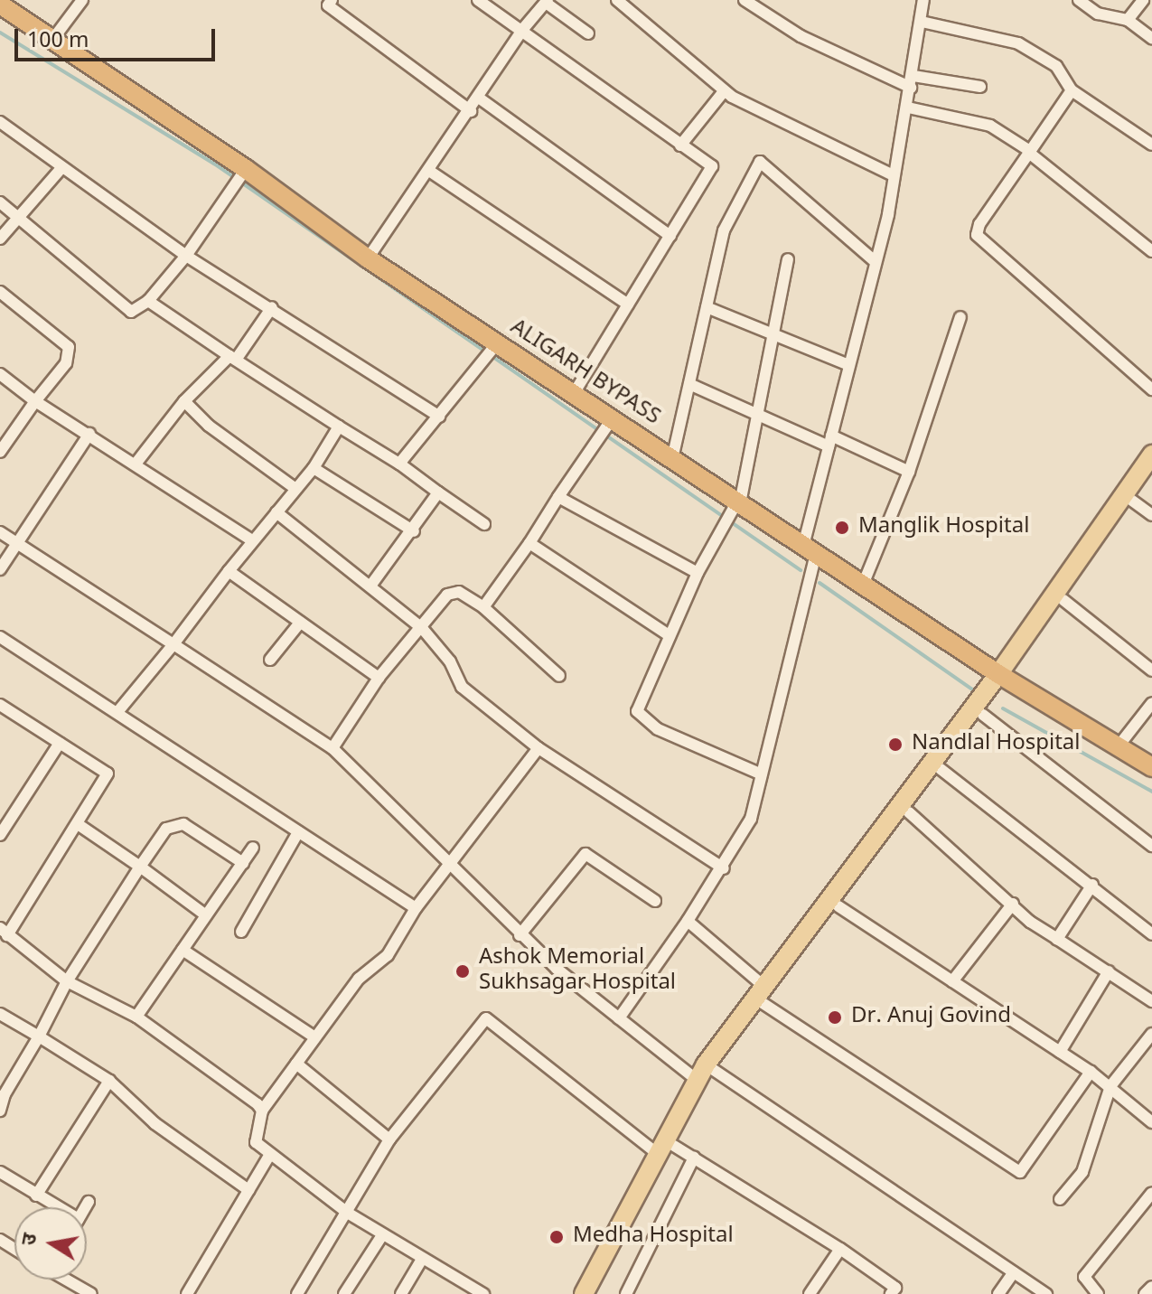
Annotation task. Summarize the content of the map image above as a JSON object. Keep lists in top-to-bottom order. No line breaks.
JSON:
{"streets":{"highway":["ALIGARH BYPASS"]},"places":["Manglik Hospital","Nandlal Hospital","Ashok Memorial Sukhsagar Hospital","Dr. Anuj Govind","Medha Hospital"],"scale_bar":"100 m","north":"left"}
